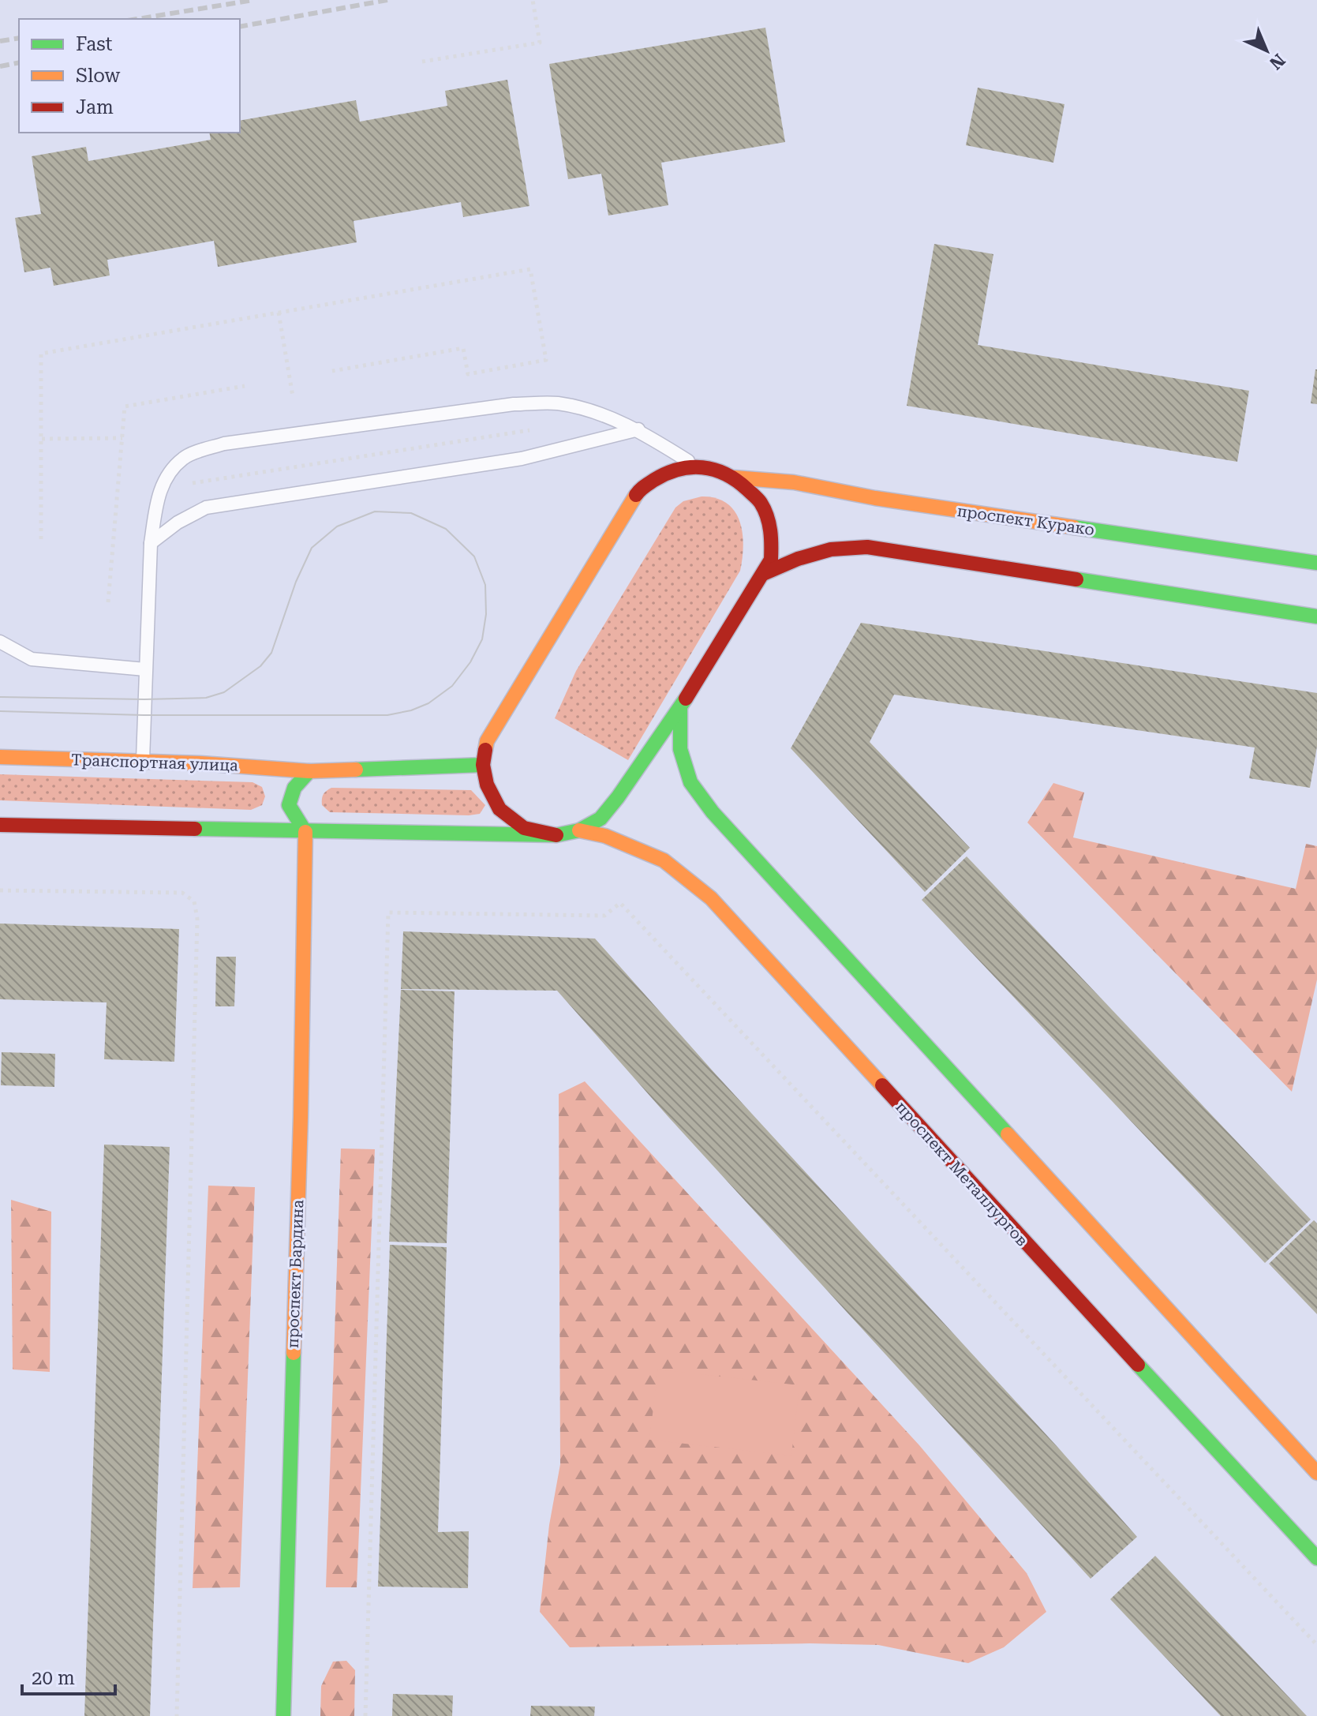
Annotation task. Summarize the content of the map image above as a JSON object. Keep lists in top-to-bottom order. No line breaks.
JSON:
{"streets":{"main road":["проспект Курако","Транспортная улица","проспект Металлургов","проспект Бардина"]},"legend":["Fast","Slow","Jam"],"scale_bar":"20 m","north":"bottom right"}
